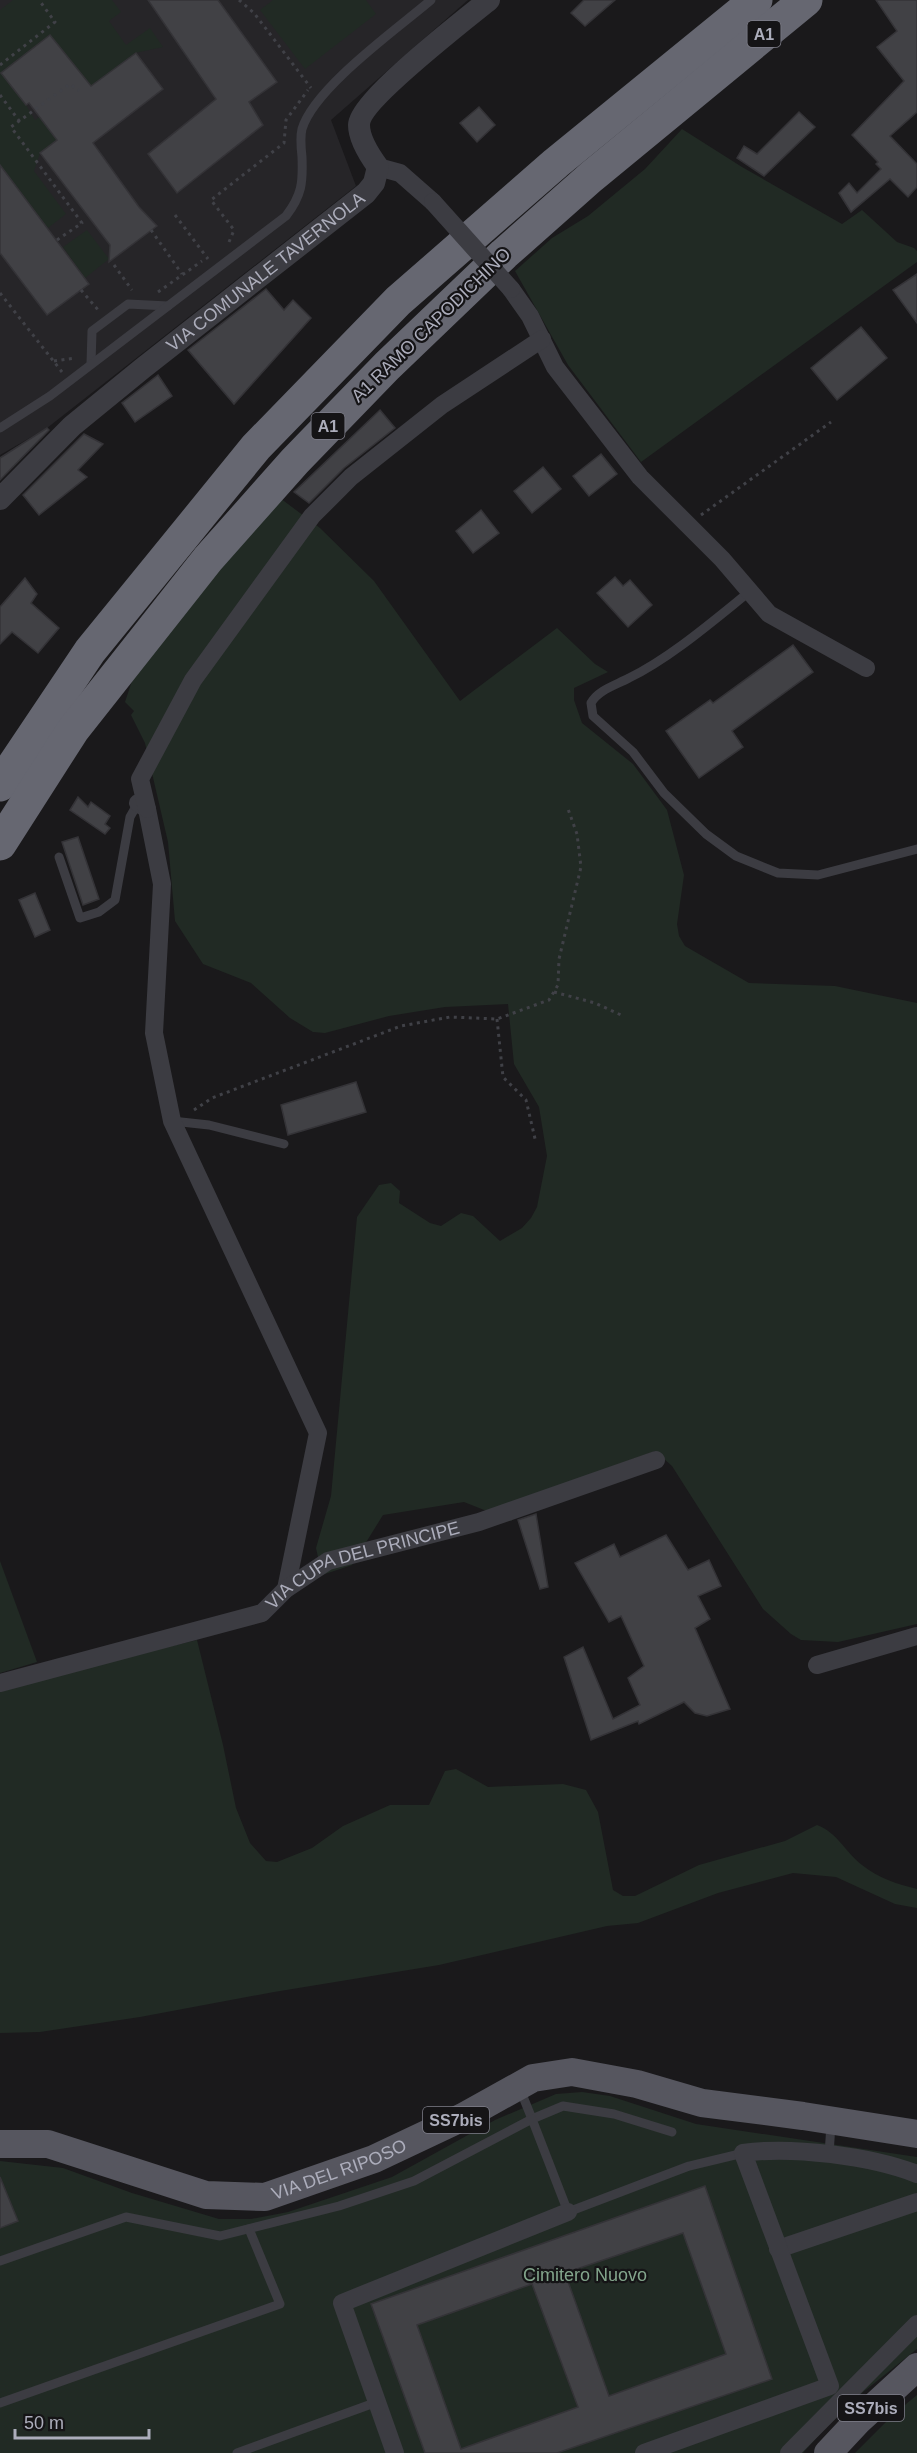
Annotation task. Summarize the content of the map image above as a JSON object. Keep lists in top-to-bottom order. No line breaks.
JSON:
{"streets":{"highway":["A1","A1 RAMO CAPODICHINO"],"main road":["SS7bis","VIA DEL RIPOSO"],"street":["VIA COMUNALE TAVERNOLA","VIA CUPA DEL PRINCIPE"]},"parks":["Cimitero Nuovo"],"scale_bar":"50 m"}
